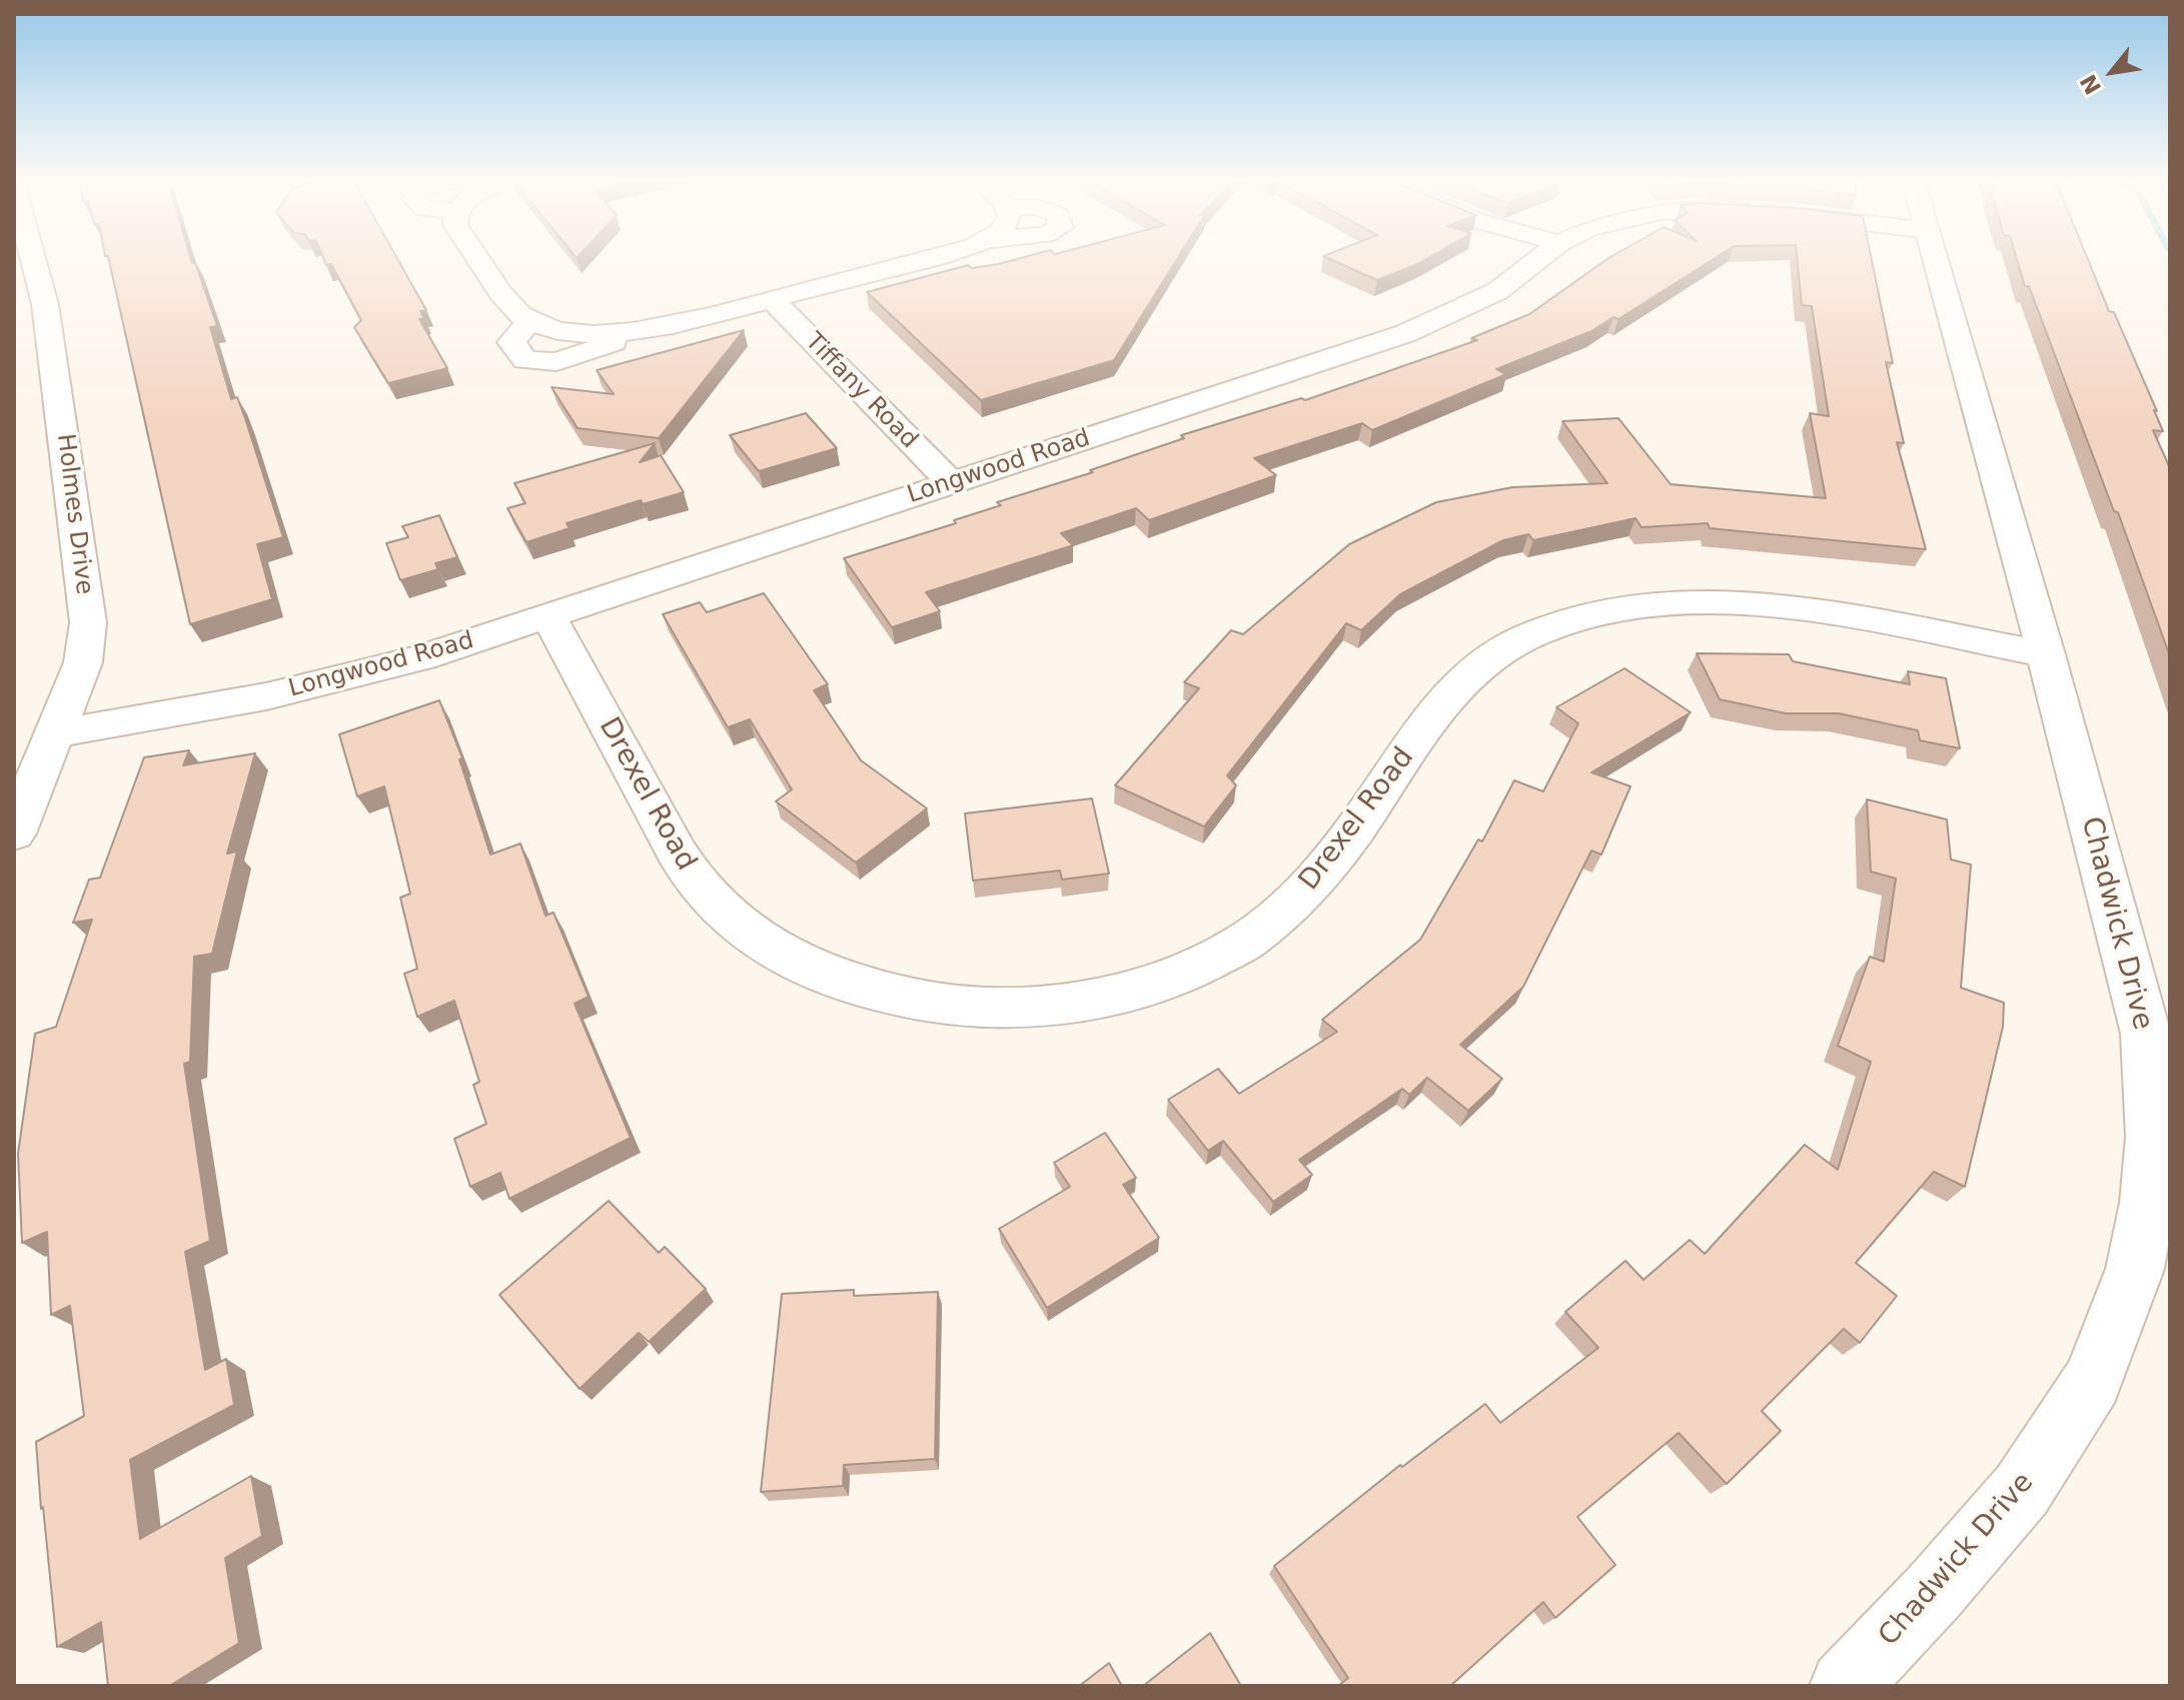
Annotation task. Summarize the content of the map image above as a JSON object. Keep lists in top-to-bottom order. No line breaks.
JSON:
{"streets":{"street":["Tiffany Road","Longwood Road","Holmes Drive","Drexel Road","Chadwick Drive"]},"crossings":[["Tiffany Road","Longwood Road"],["Longwood Road","Holmes Drive"],["Longwood Road","Drexel Road"],["Drexel Road","Chadwick Drive"]],"north":"bottom left"}
